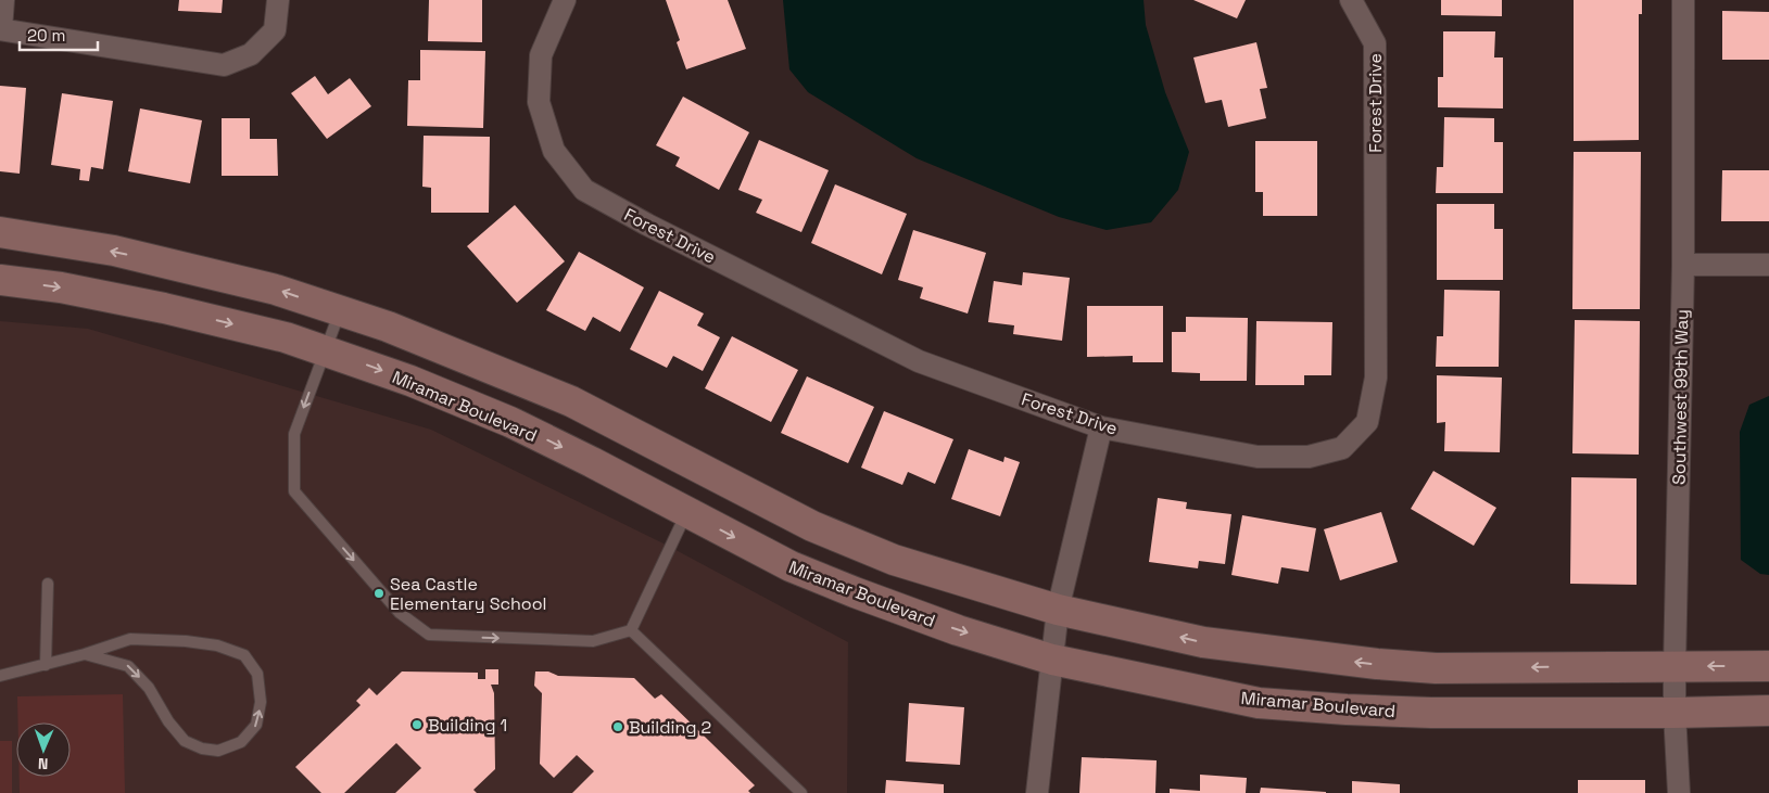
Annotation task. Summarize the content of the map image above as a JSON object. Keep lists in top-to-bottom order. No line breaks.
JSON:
{"streets":{"street":["Forest Drive","Southwest 99th Way","Miramar Boulevard"]},"crossings":[["Southwest 99th Way","Miramar Boulevard"]],"places":["Sea Castle Elementary School","Building 1","Building 2"],"scale_bar":"20 m","north":"bottom"}
